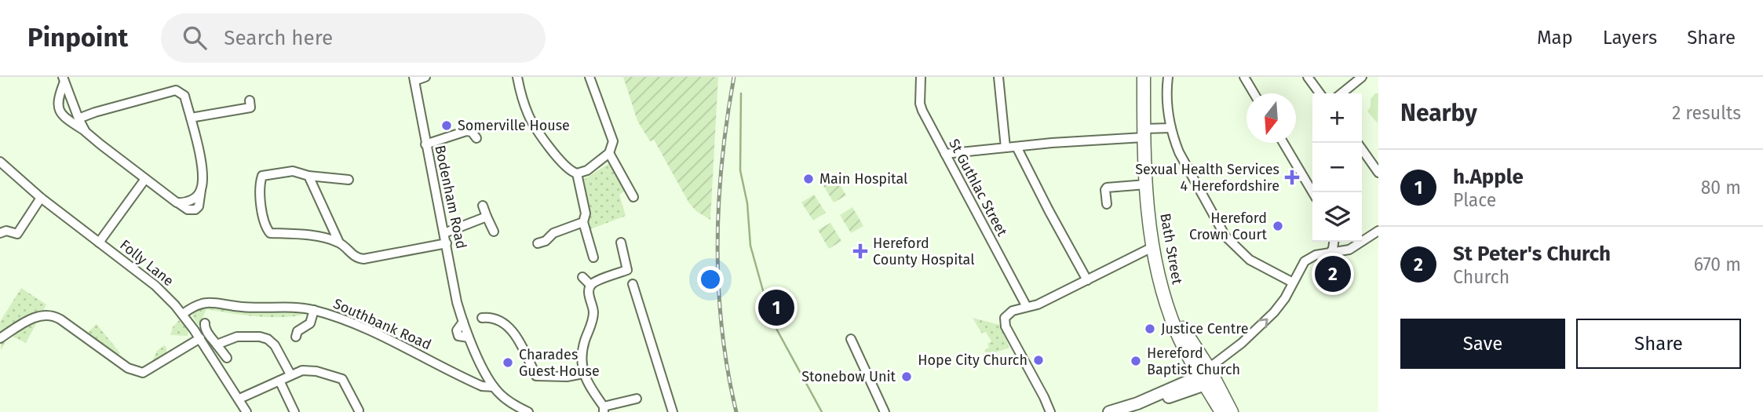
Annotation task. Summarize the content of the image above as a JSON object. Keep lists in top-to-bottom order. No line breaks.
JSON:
{"streets":{"highway":["Bath Street"],"street":["St Guthlac Street","Bodenham Road","Folly Lane","Southbank Road"]},"crossings":[["Bodenham Road","Southbank Road"],["Folly Lane","Southbank Road"]],"places":{"other":["Somerville House","Main Hospital","Hereford Crown Court","Justice Centre","Hope City Church","Hereford Baptist Church","Charades Guest House","Stonebow Unit"],"health":["Sexual Health Services 4 Herefordshire","Hereford County Hospital"]},"north":"bottom","page":{"header":"Pinpoint","search":"Search here","nav":["Map","Layers","Share"],"heading":["Nearby","2 results"],"map_buttons":["+","−"],"list":[{"mark":"1","name":"h.Apple","note":"Place","value":"80 m"},{"mark":"2","name":"St Peter's Church","note":"Church","value":"670 m"}],"pins":["2","1"],"buttons":["Save","Share"]}}
